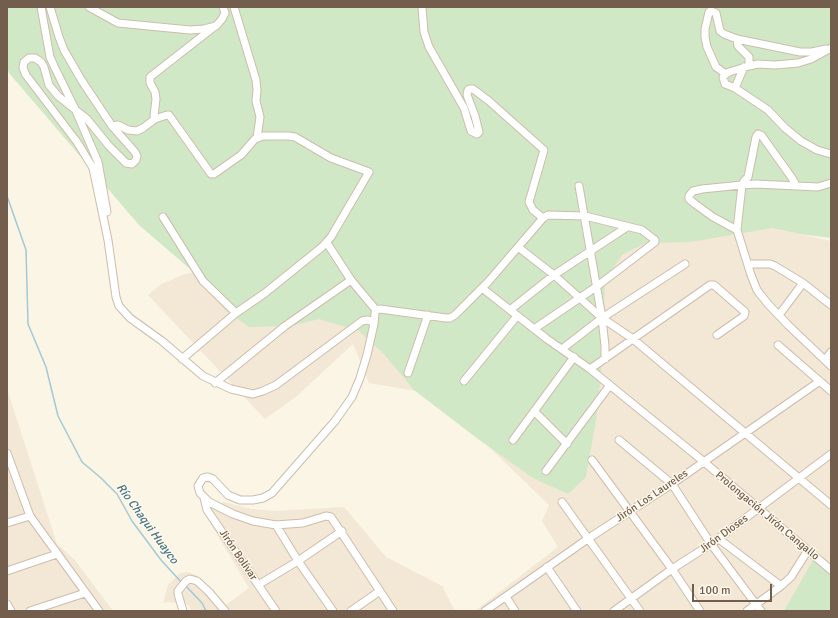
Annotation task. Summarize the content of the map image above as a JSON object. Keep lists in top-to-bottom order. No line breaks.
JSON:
{"streets":{"street":["Jirón Los Laureles","Prolongación Jirón Cangallo","Jirón Dioses","Jirón Bolívar"]},"crossings":[["Jirón Los Laureles","Prolongación Jirón Cangallo"],["Prolongación Jirón Cangallo","Jirón Dioses"]],"water":["Río Chaqui Huayco"],"scale_bar":"100 m"}
